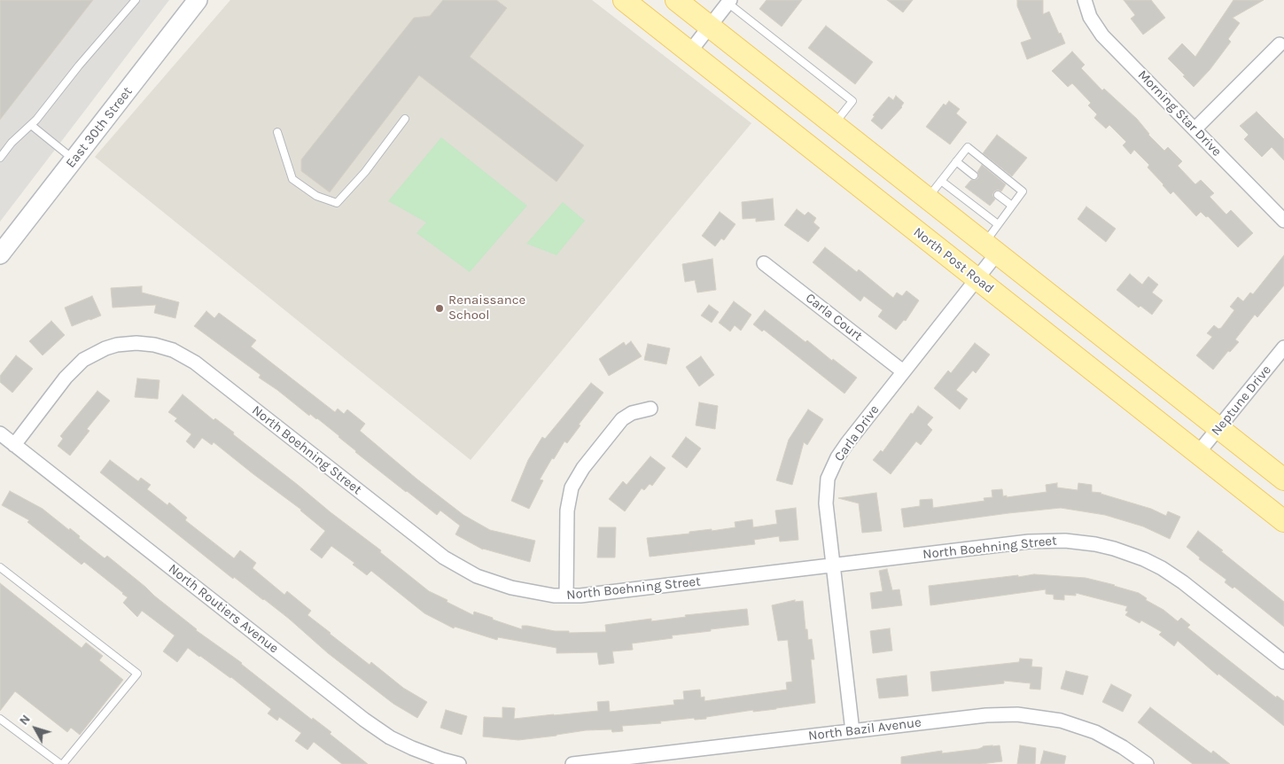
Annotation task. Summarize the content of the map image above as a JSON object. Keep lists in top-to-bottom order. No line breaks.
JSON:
{"streets":{"main road":["East 30th Street","North Post Road"],"street":["Morning Star Drive","Carla Court","Neptune Drive","Carla Drive","North Boehning Street","North Routiers Avenue","North Bazil Avenue"]},"crossings":[["North Post Road","Neptune Drive"],["North Post Road","Carla Drive"],["Carla Court","Carla Drive"],["Carla Drive","North Boehning Street"],["Carla Drive","North Bazil Avenue"],["North Boehning Street","North Routiers Avenue"]],"places":["Renaissance School"],"north":"top left"}
